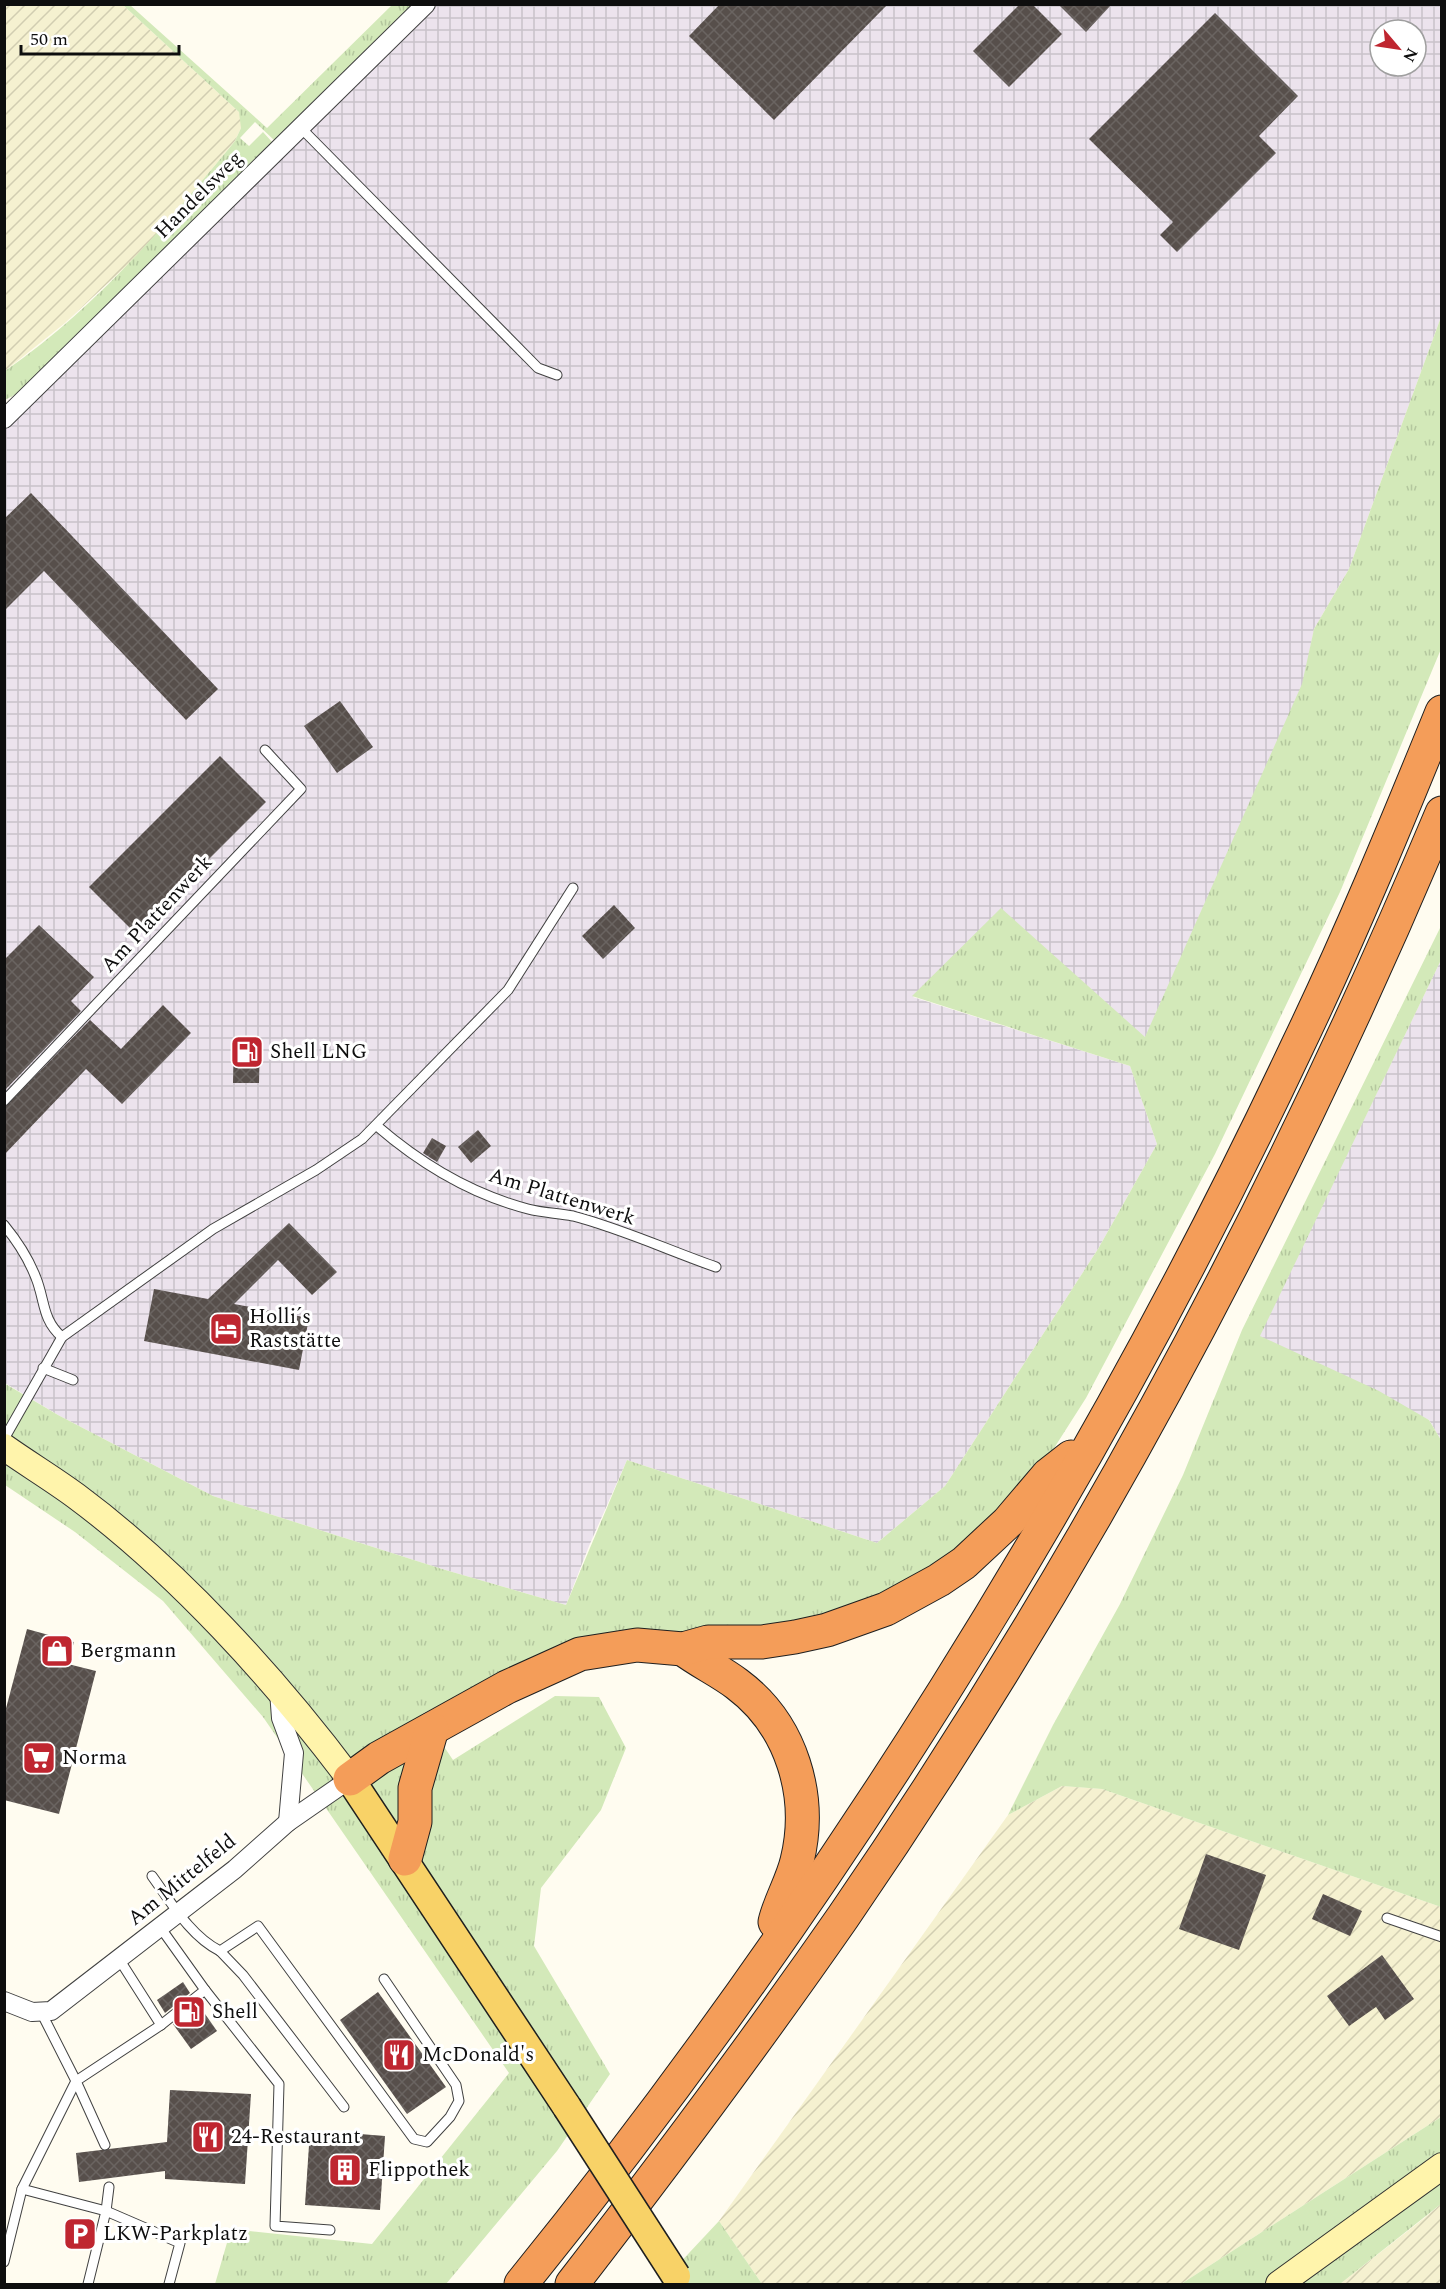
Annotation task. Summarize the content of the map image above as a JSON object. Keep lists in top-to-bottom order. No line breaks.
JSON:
{"streets":{"street":["Handelsweg","Am Mittelfeld"],"lane":["Am Plattenwerk"]},"places":{"fuel station":["Shell LNG","Shell"],"hotel":["Holli´s Raststätte"],"shop":["Bergmann"],"supermarket":["Norma"],"restaurant":["McDonald's","24-Restaurant"],"building":["Flippothek"],"parking":["LKW-Parkplatz"]},"scale_bar":"50 m","north":"bottom right"}
